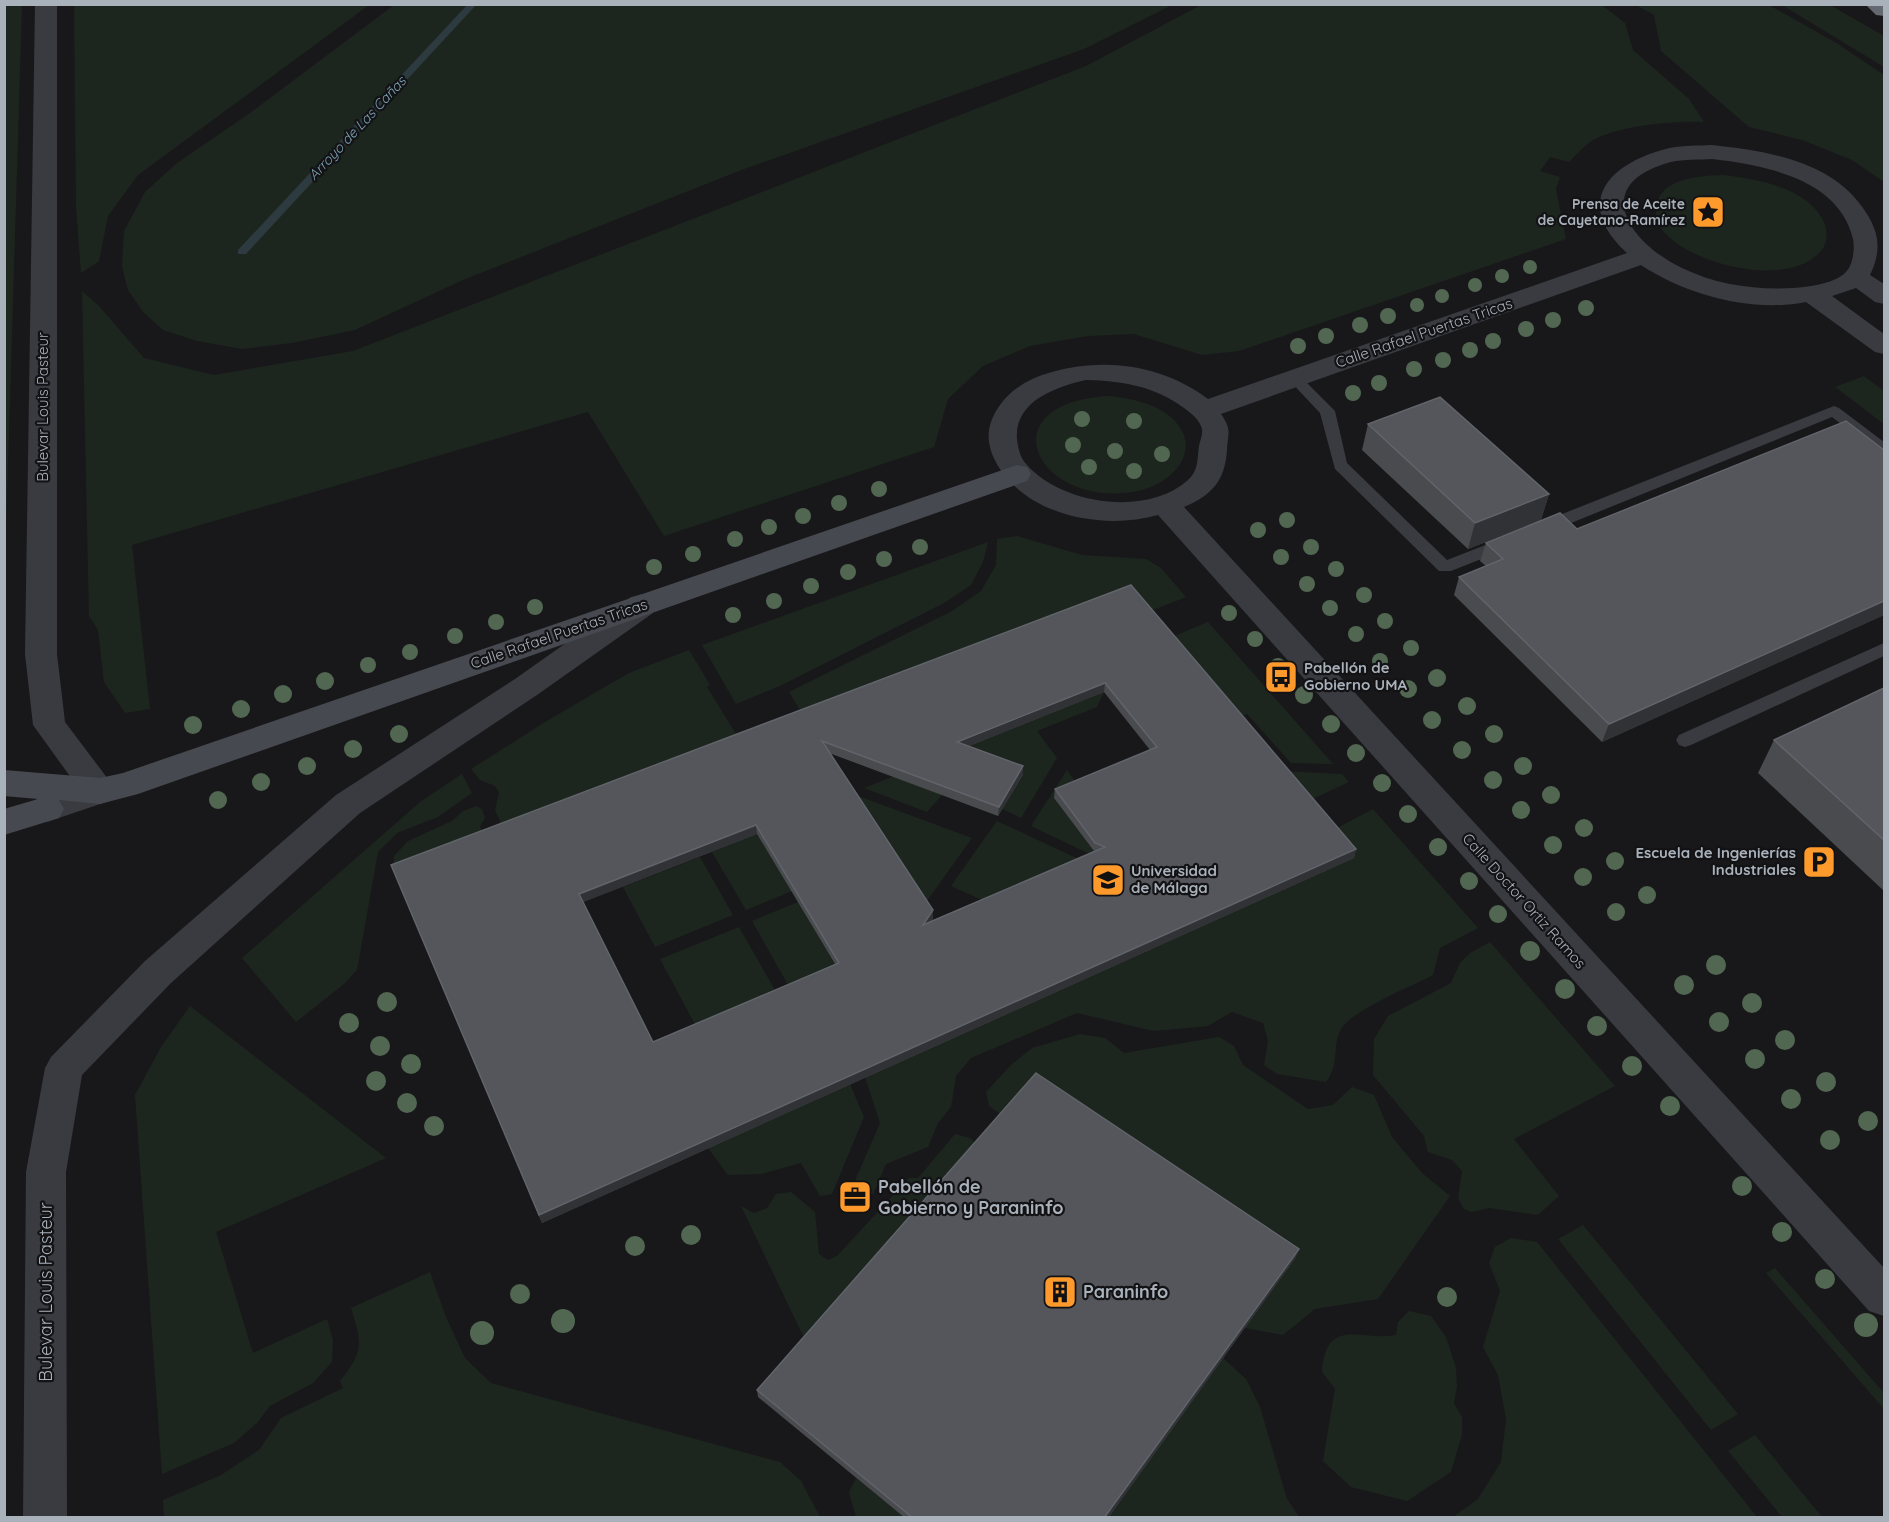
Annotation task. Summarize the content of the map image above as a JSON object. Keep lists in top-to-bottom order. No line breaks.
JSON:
{"streets":{"main road":["Calle Rafael Puertas Tricas"],"street":["Bulevar Louis Pasteur","Calle Doctor Ortiz Ramos"]},"crossings":[["Calle Rafael Puertas Tricas","Bulevar Louis Pasteur"],["Calle Rafael Puertas Tricas","Calle Doctor Ortiz Ramos"]],"water":["Arroyo de Las Cañas"],"places":{"place":["Prensa de Aceite de Cayetano-Ramírez"],"bus stop":["Pabellón de Gobierno UMA"],"parking":["Escuela de Ingenierías Industriales"],"school or university":["Universidad de Málaga"],"office":["Pabellón de Gobierno y Paraninfo"],"building":["Paraninfo"]}}
